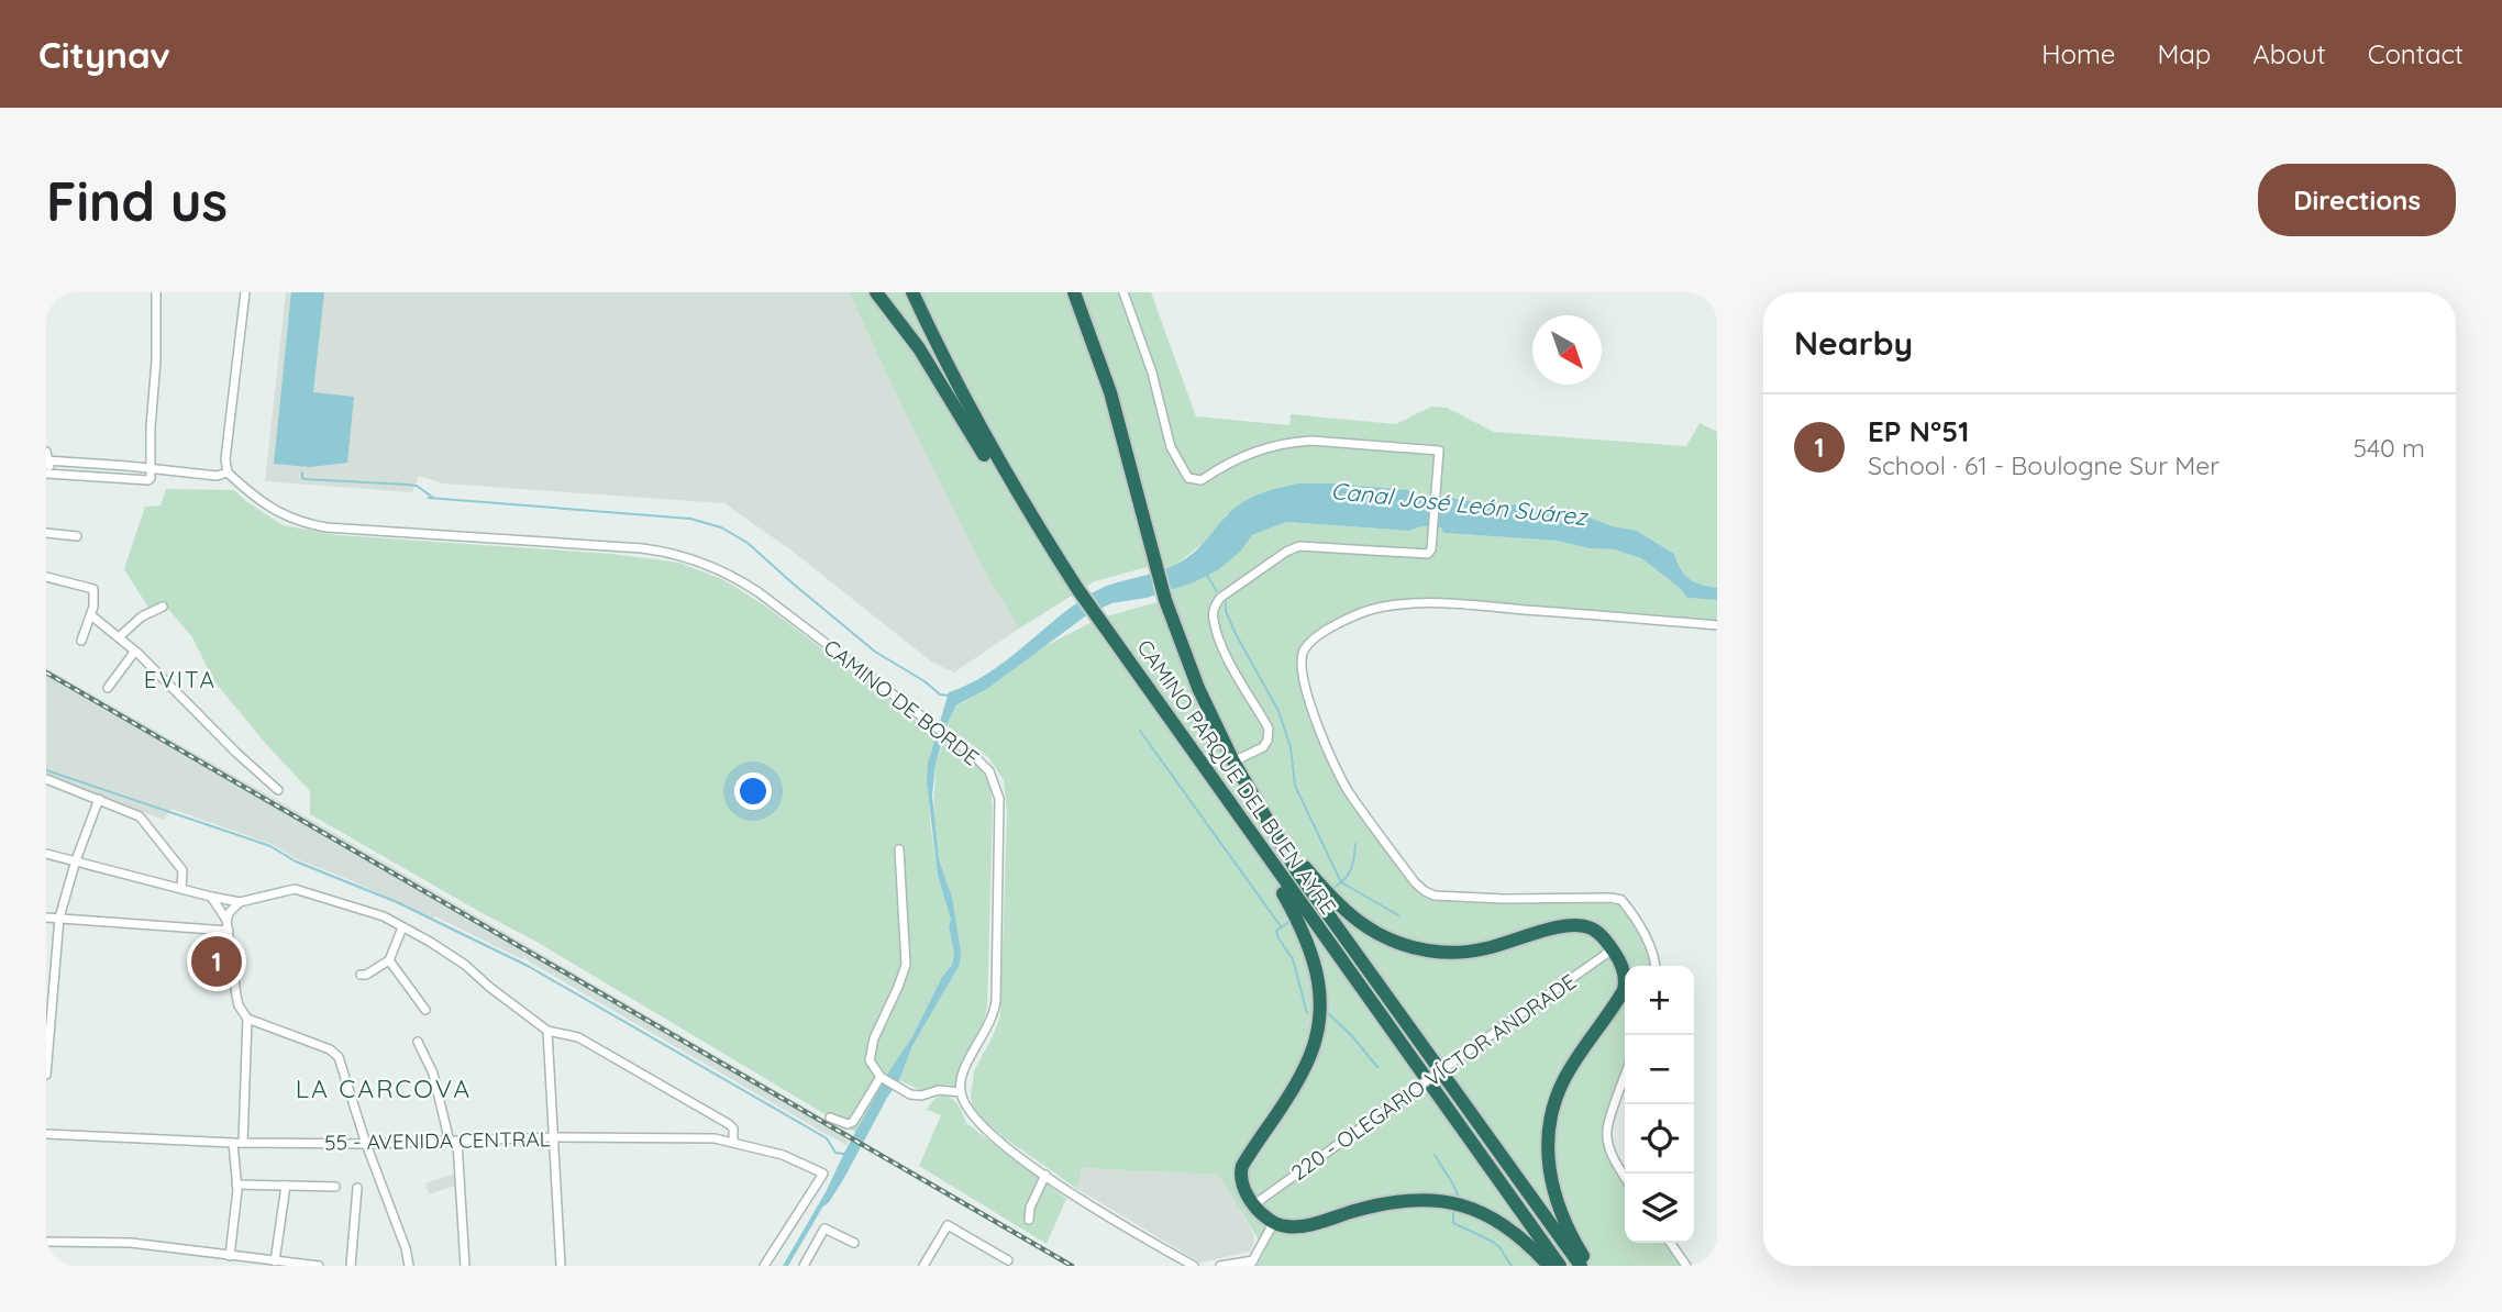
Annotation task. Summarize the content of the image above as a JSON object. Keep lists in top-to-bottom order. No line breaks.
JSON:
{"streets":{"highway":["CAMINO PARQUE DEL BUEN AYRE"],"street":["CAMINO DE BORDE","220 - OLEGARIO VÍCTOR ANDRADE","55 - AVENIDA CENTRAL"]},"districts":["EVITA","LA CARCOVA"],"water":["Canal José León Suárez"],"north":"bottom right","page":{"header":"Citynav","nav":["Home","Map","About","Contact"],"buttons":"Directions","title":"Find us","heading":"Nearby","list":[{"mark":"1","name":"EP N°51","note":"School · 61 - Boulogne Sur Mer","value":"540 m"}],"pins":"1","map_buttons":["+","−"]}}
